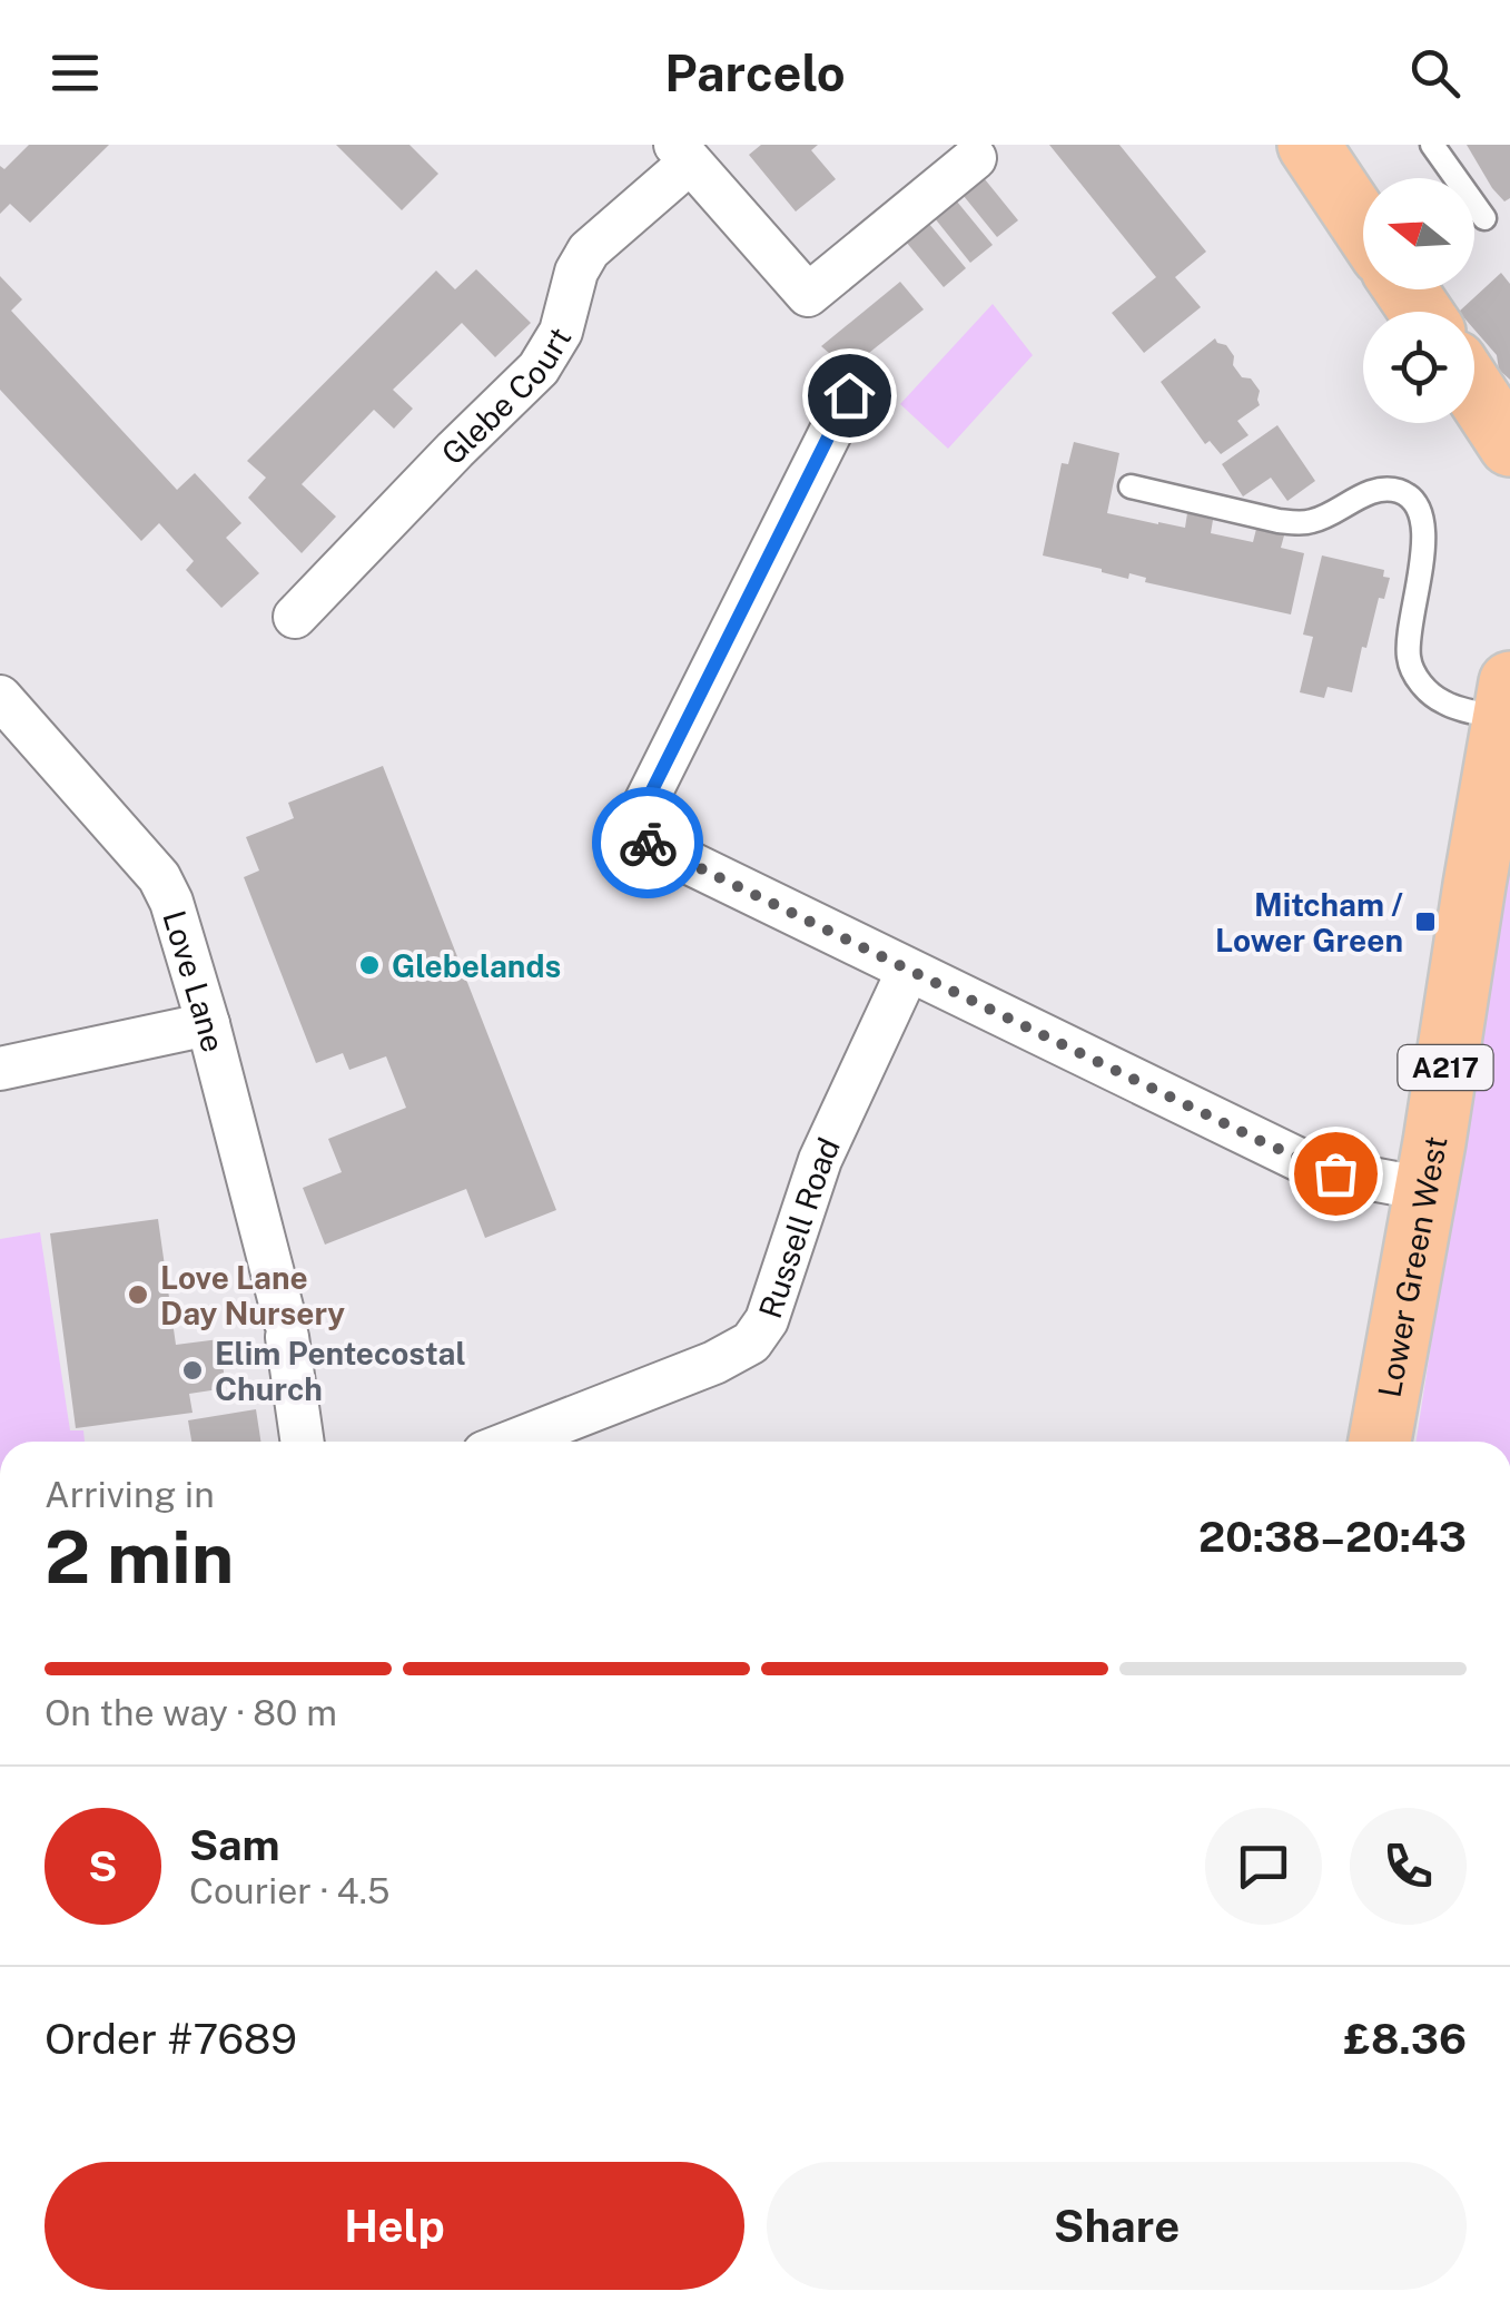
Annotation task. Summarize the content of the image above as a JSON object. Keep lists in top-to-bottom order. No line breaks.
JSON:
{"streets":{"main road":["A217","Lower Green West"],"street":["Glebe Court","Love Lane","Russell Road"]},"places":{"transit":["Mitcham / Lower Green"],"other":["Glebelands","Love Lane Day Nursery","Elim Pentecostal Church"]},"north":"left","page":{"header":"Parcelo","heading":["2 min","Arriving in","20:38–20:43"],"panel":["Sam","Courier · 4.5","Order #7689","£8.36"],"bar":"On the way · 80 m","round":"S","buttons":["Help","Share"]}}
